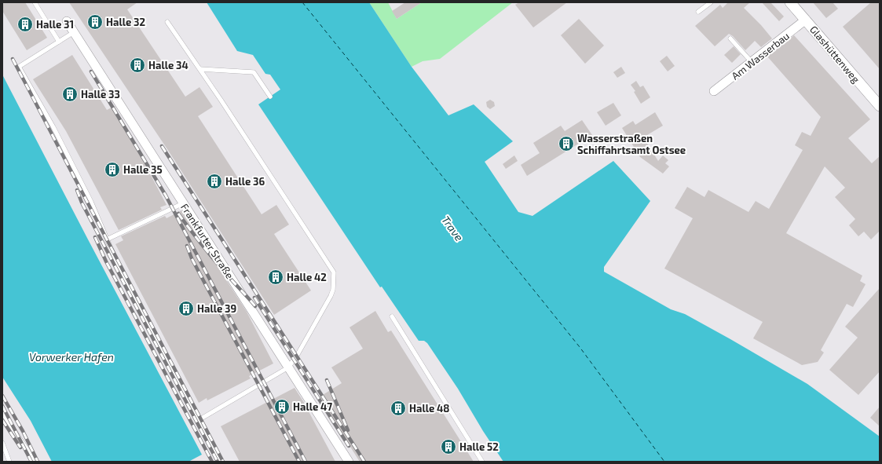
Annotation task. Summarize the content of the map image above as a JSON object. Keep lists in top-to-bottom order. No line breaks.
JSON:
{"streets":{"street":["Glashüttenweg","Am Wasserbau","Frankfurter Straße"]},"crossings":[["Glashüttenweg","Am Wasserbau"]],"water":["Trave","Vorwerker Hafen"],"places":{"building":["Halle 32","Halle 31","Halle 34","Halle 33","Wasserstraßen Schiffahrtsamt Ostsee","Halle 35","Halle 36","Halle 42","Halle 39","Halle 47","Halle 48","Halle 52"]}}
